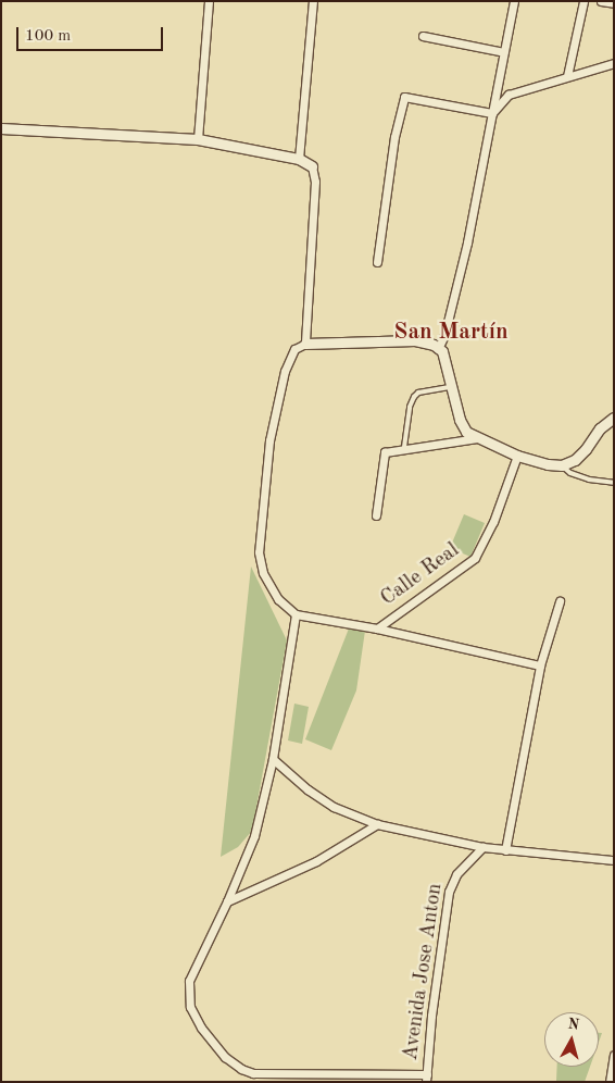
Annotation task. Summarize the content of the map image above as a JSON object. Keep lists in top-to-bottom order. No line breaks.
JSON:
{"streets":{"street":["Calle Real","Avenida Jose Anton"]},"districts":["San Martín"],"scale_bar":"100 m","north":"top"}
